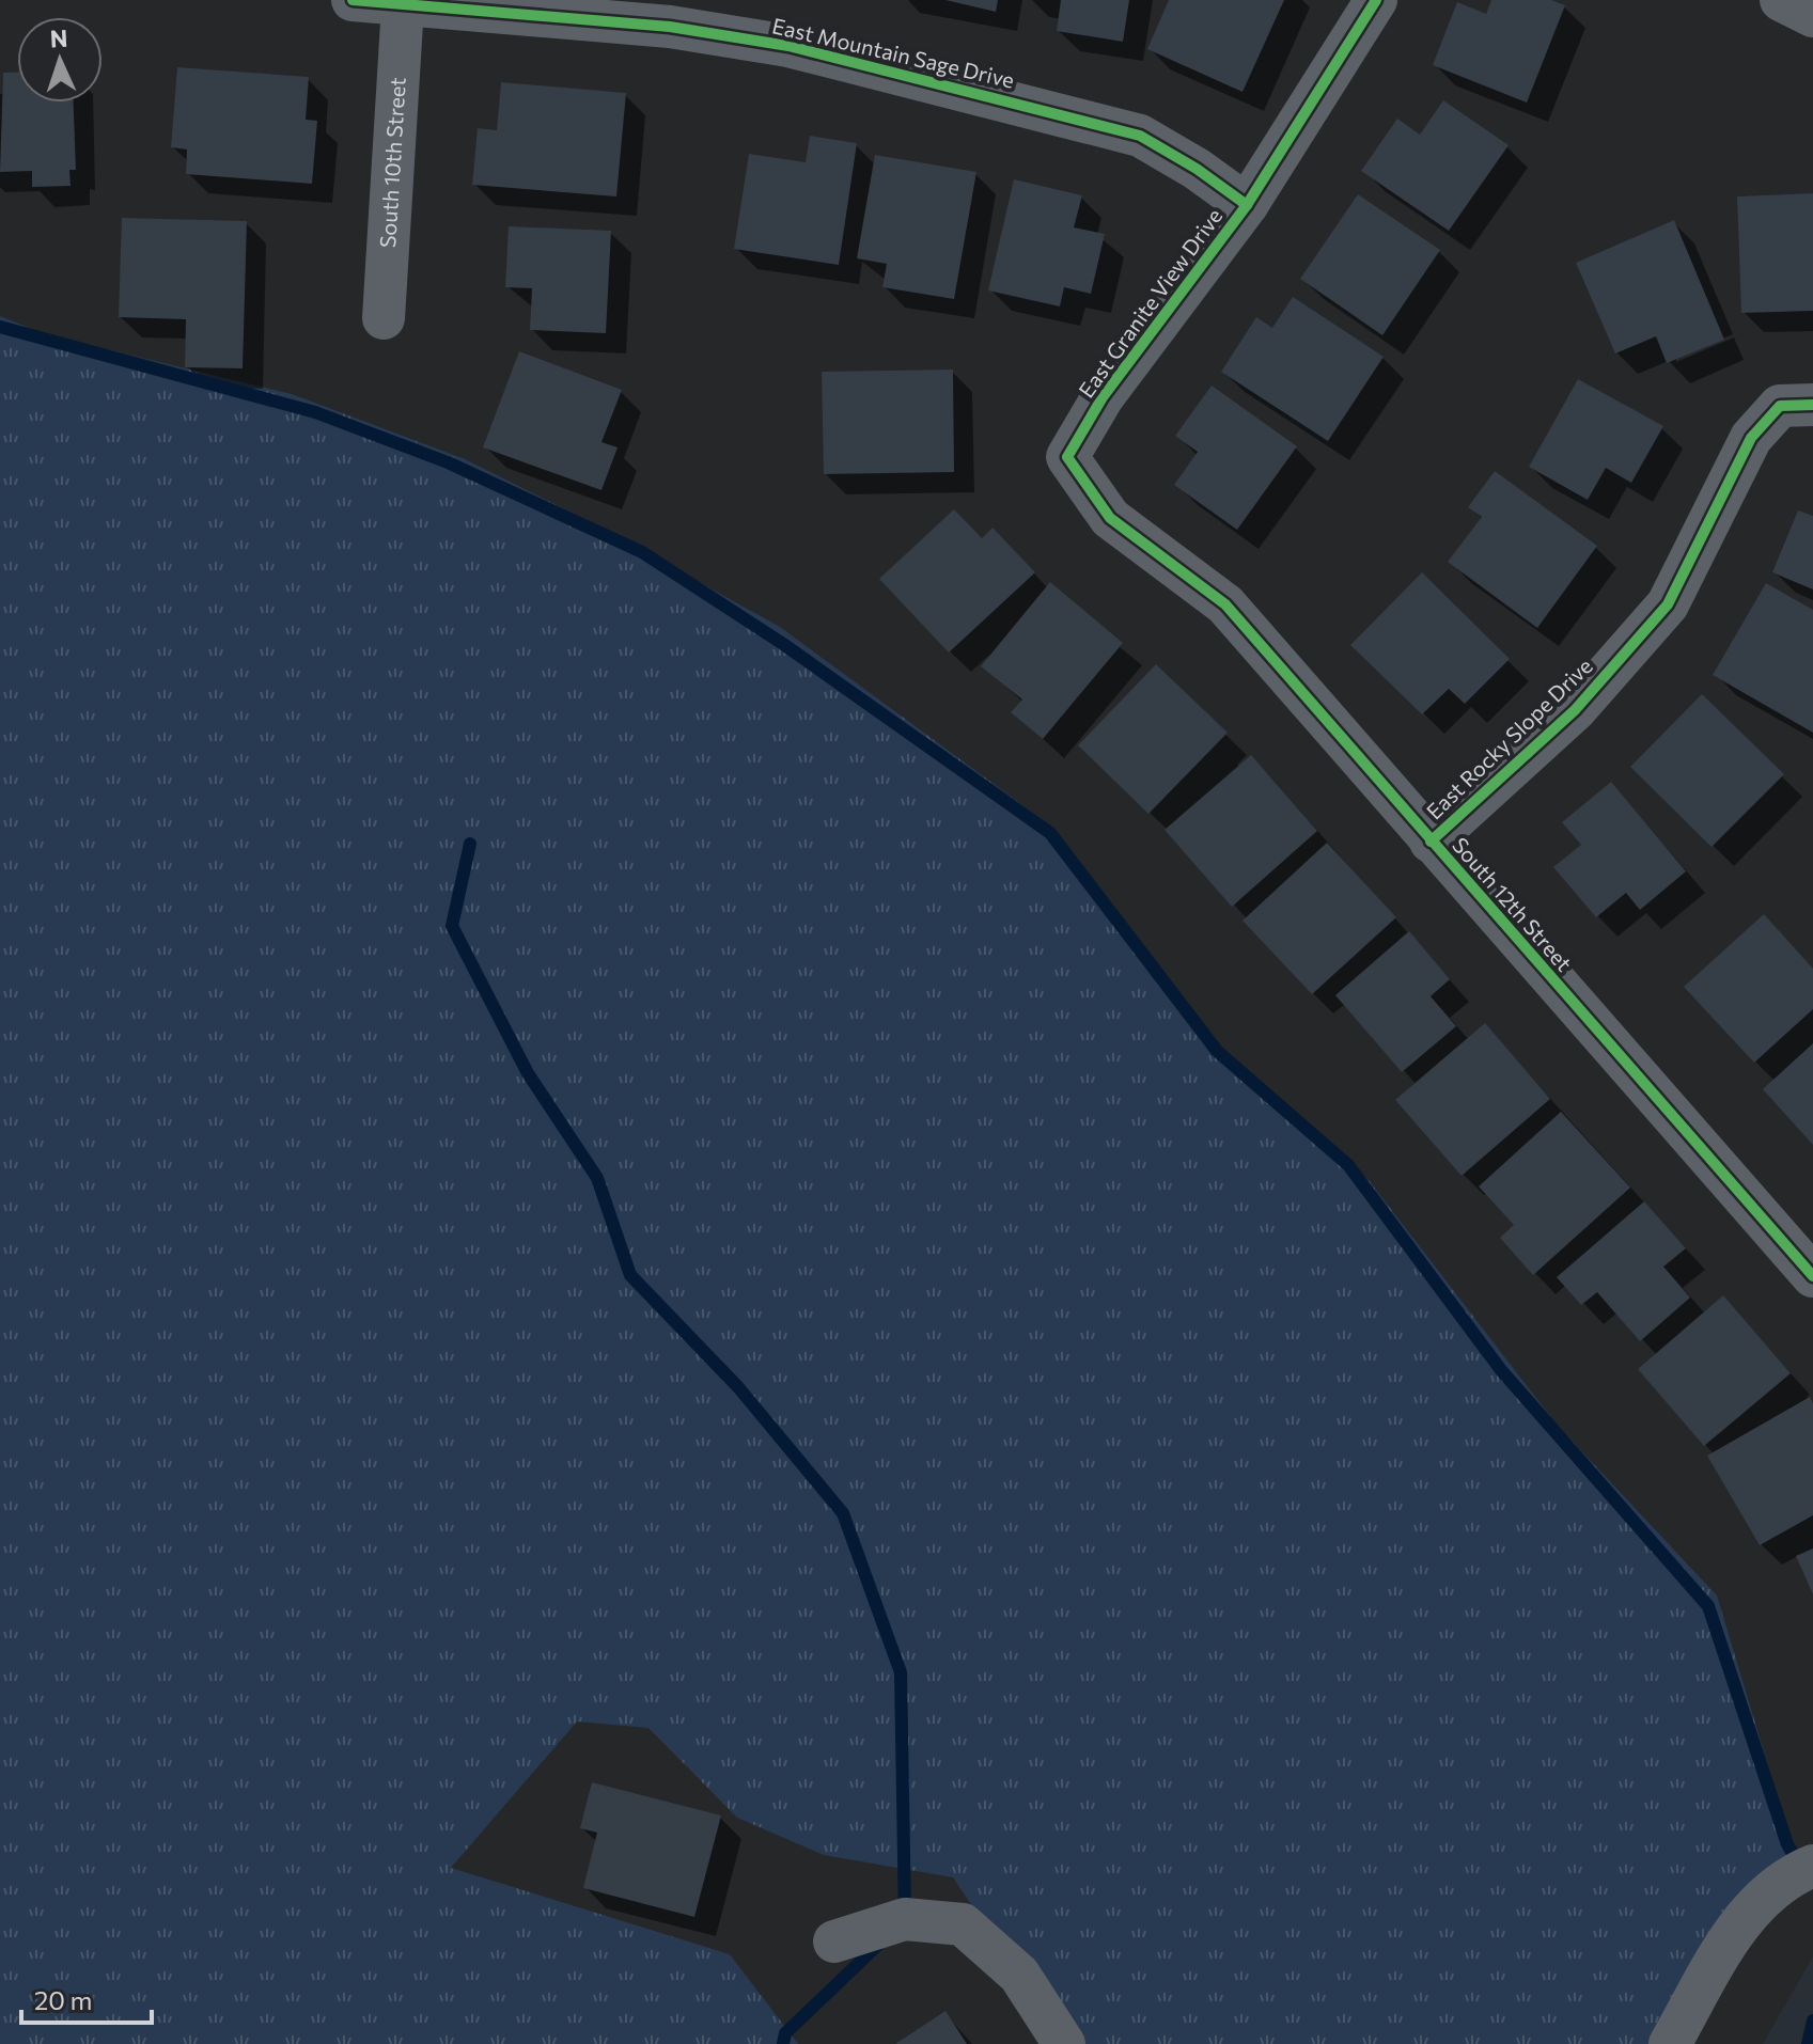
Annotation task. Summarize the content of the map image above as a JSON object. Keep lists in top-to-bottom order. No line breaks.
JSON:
{"streets":{"street":["East Mountain Sage Drive","South 10th Street","East Granite View Drive","East Rocky Slope Drive","South 12th Street"]},"crossings":[["East Mountain Sage Drive","South 10th Street"],["East Mountain Sage Drive","East Granite View Drive"],["East Granite View Drive","South 12th Street"],["East Rocky Slope Drive","South 12th Street"]],"scale_bar":"20 m","north":"top"}
